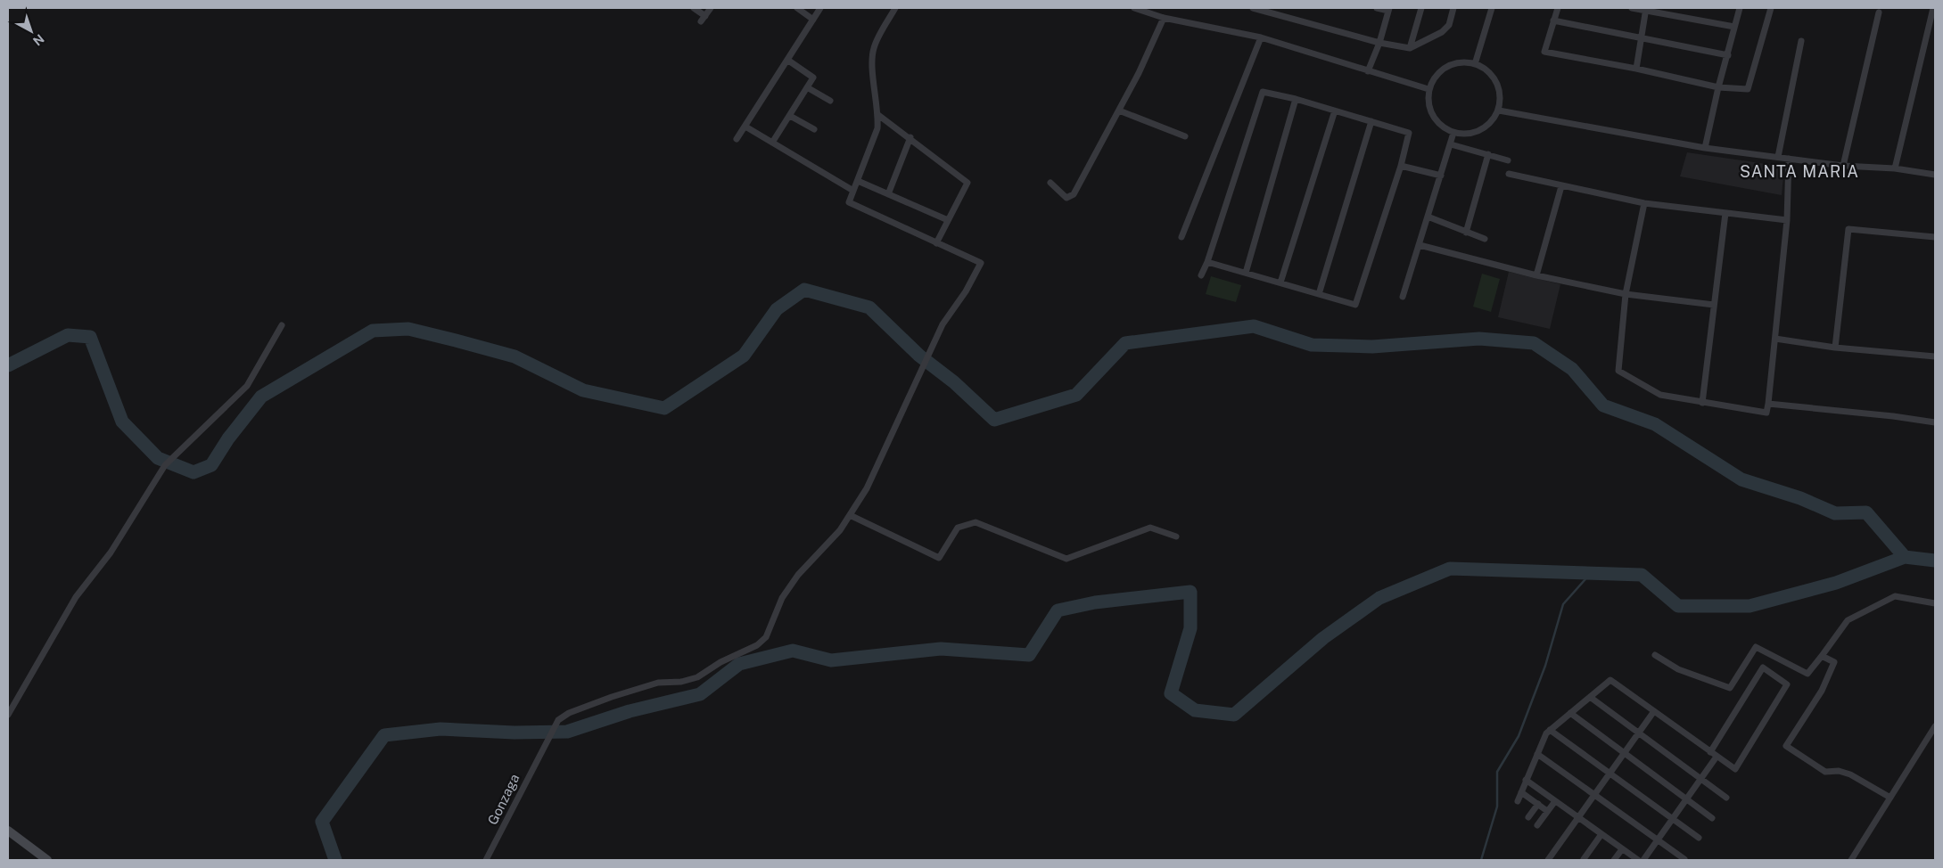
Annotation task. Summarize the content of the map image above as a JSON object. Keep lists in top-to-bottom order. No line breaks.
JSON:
{"streets":{"street":["Gonzaga"]},"districts":["SANTA MARIA"],"north":"bottom right"}
